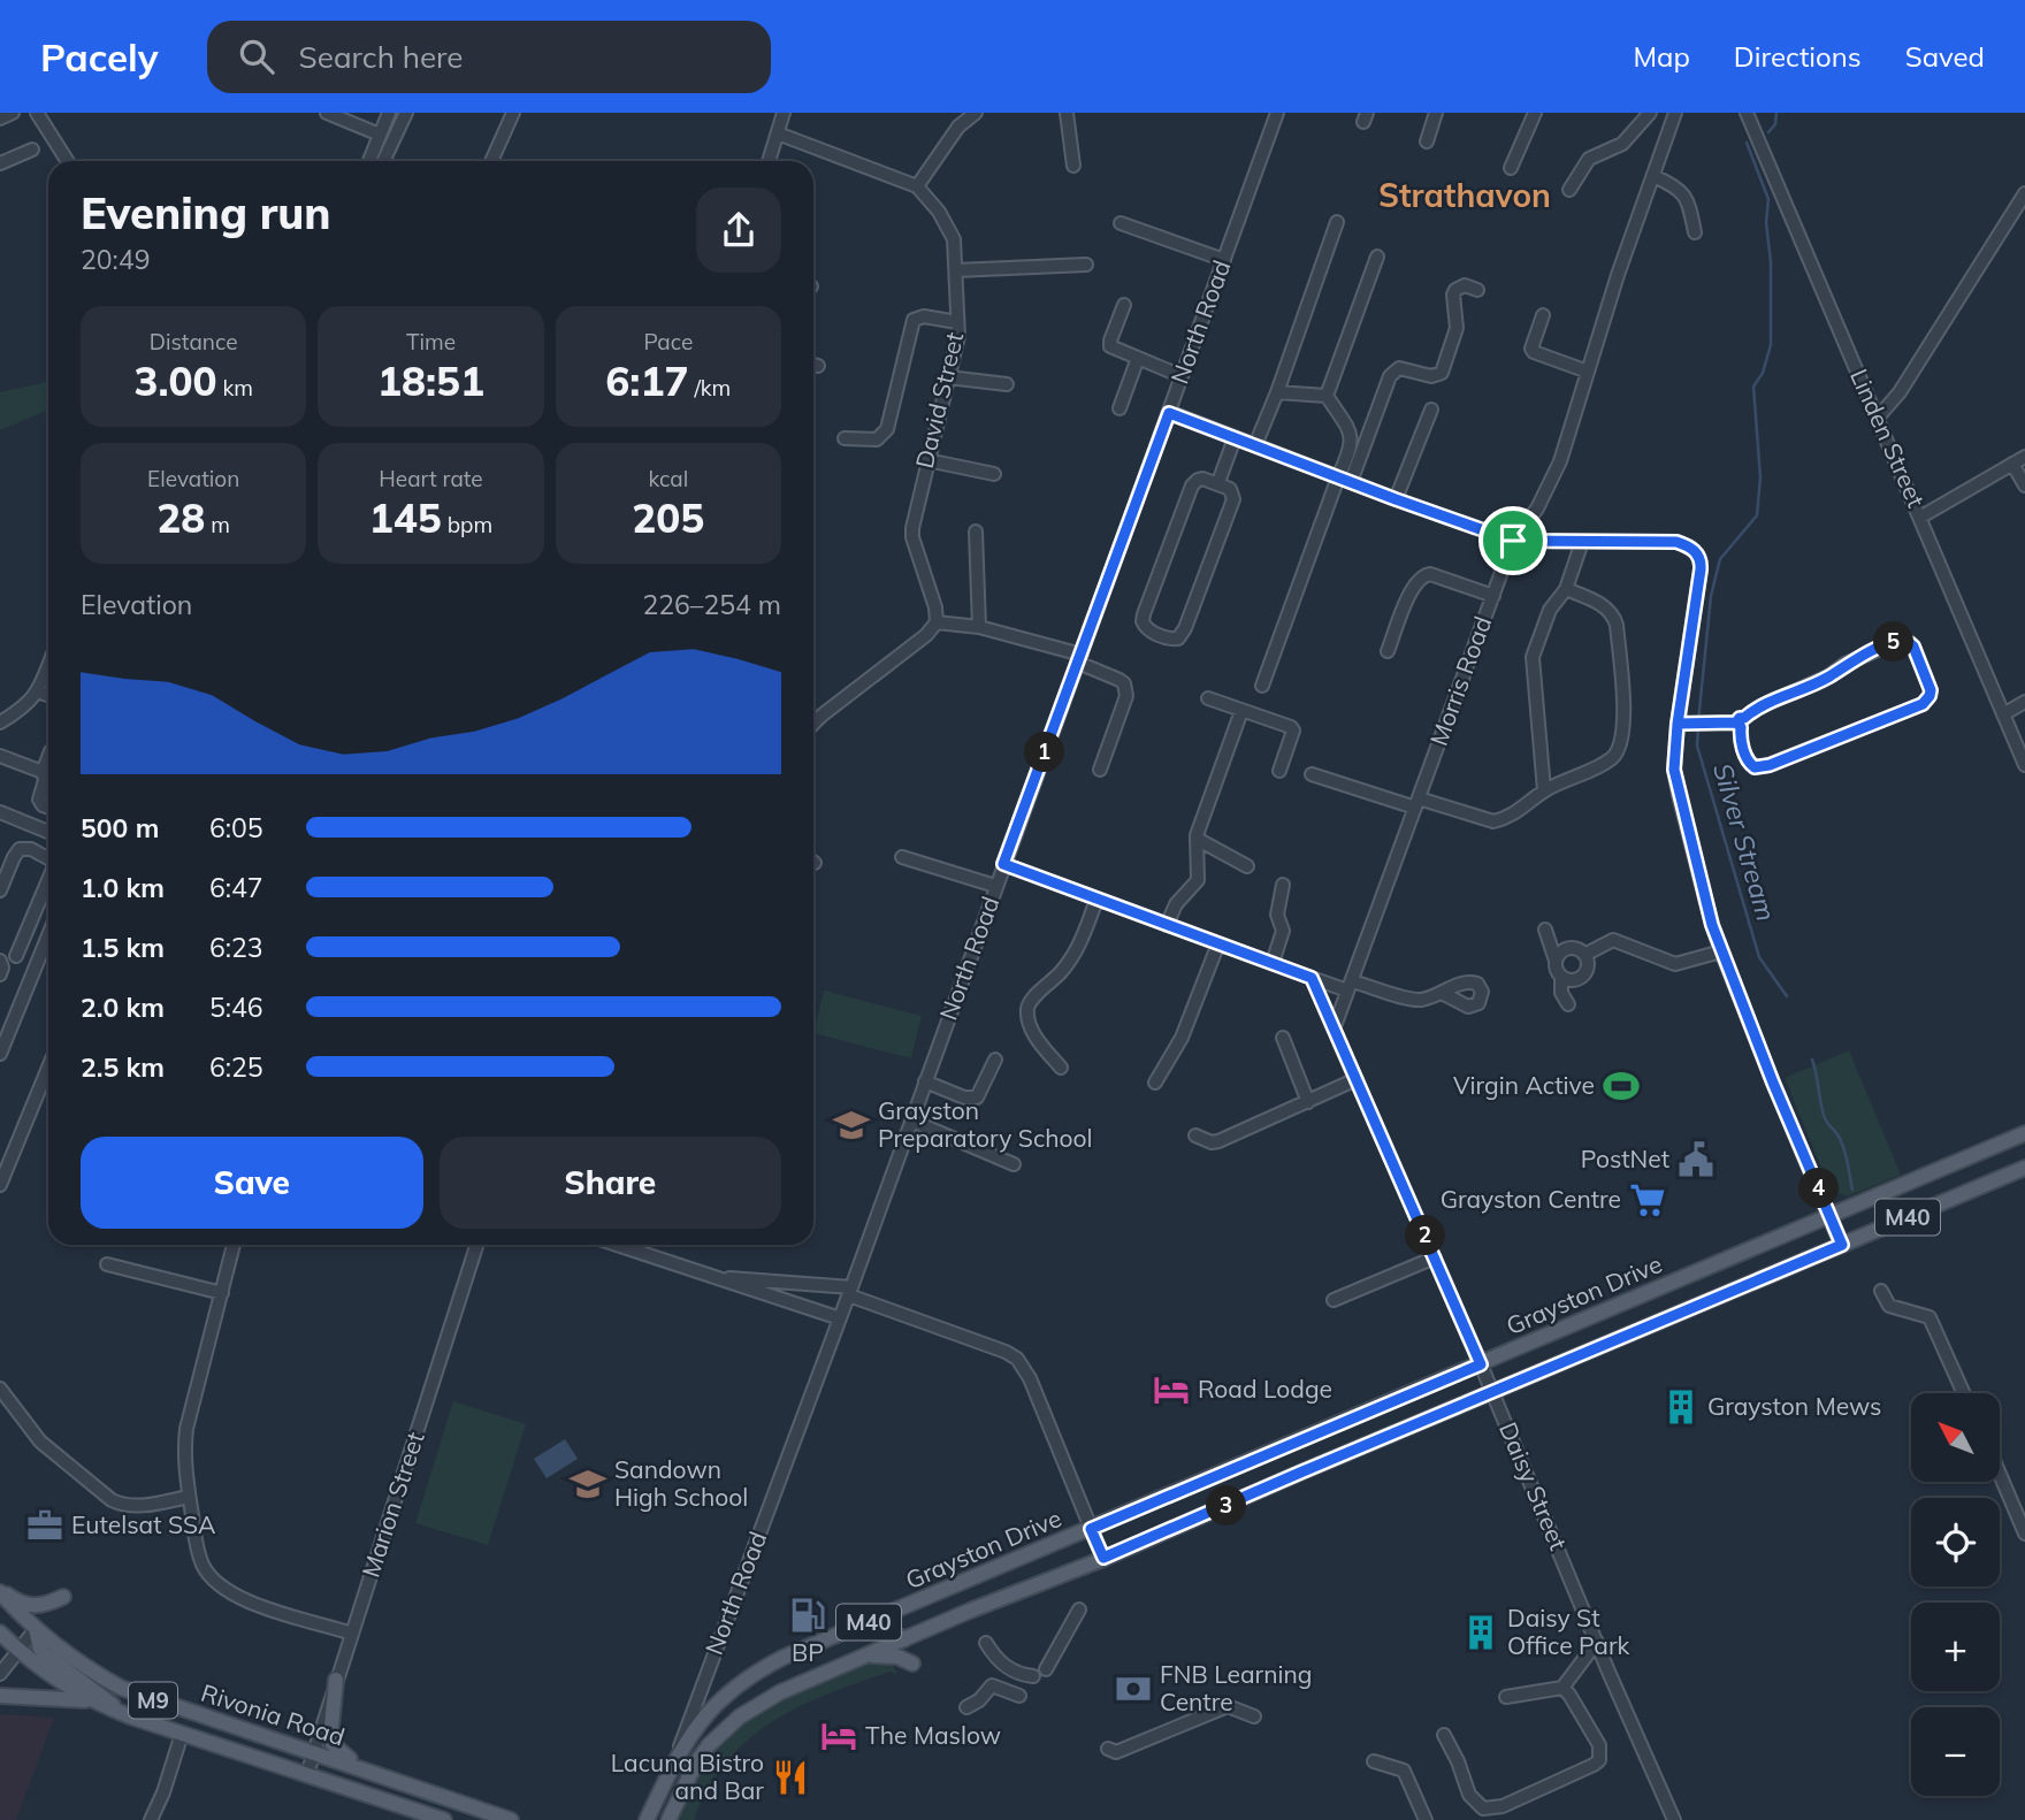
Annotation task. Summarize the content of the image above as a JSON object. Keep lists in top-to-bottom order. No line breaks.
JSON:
{"streets":{"main road":["M40","Grayston Drive","M9","Rivonia Road"],"street":["North Road","David Street","Linden Street","Morris Road","Daisy Street","Marion Street"]},"crossings":[["North Road","Grayston Drive"],["Morris Road","Daisy Street"],["M40","Daisy Street"],["Grayston Drive","Daisy Street"],["Marion Street","Rivonia Road"]],"districts":["Strathavon"],"water":["Silver Stream"],"places":{"sports":["Virgin Active"],"school or university":["Grayston Preparatory School","Sandown High School"],"public building":["PostNet"],"supermarket":["Grayston Centre"],"hotel":["Road Lodge","The Maslow"],"building":["Grayston Mews","Daisy St Office Park"],"office":["Eutelsat SSA"],"fuel station":["BP"],"bank":["FNB Learning Centre"],"restaurant":["Lacuna Bistro and Bar"]},"north":"top left","page":{"header":"Pacely","search":"Search here","nav":["Map","Directions","Saved"],"heading":["Evening run","20:49"],"stats":[["Distance","3.00 km"],["Time","18:51"],["Pace","6:17 /km"],["Elevation","28 m"],["Heart rate","145 bpm"],["kcal","205"]],"chart":["Elevation","226–254 m"],"pins":["5","1","4","2","3"],"list":[{"name":"500 m","note":"6:05"},{"name":"1.0 km","note":"6:47"},{"name":"1.5 km","note":"6:23"},{"name":"2.0 km","note":"5:46"},{"name":"2.5 km","note":"6:25"}],"buttons":["Save","Share"],"map_buttons":["+","−"]}}
